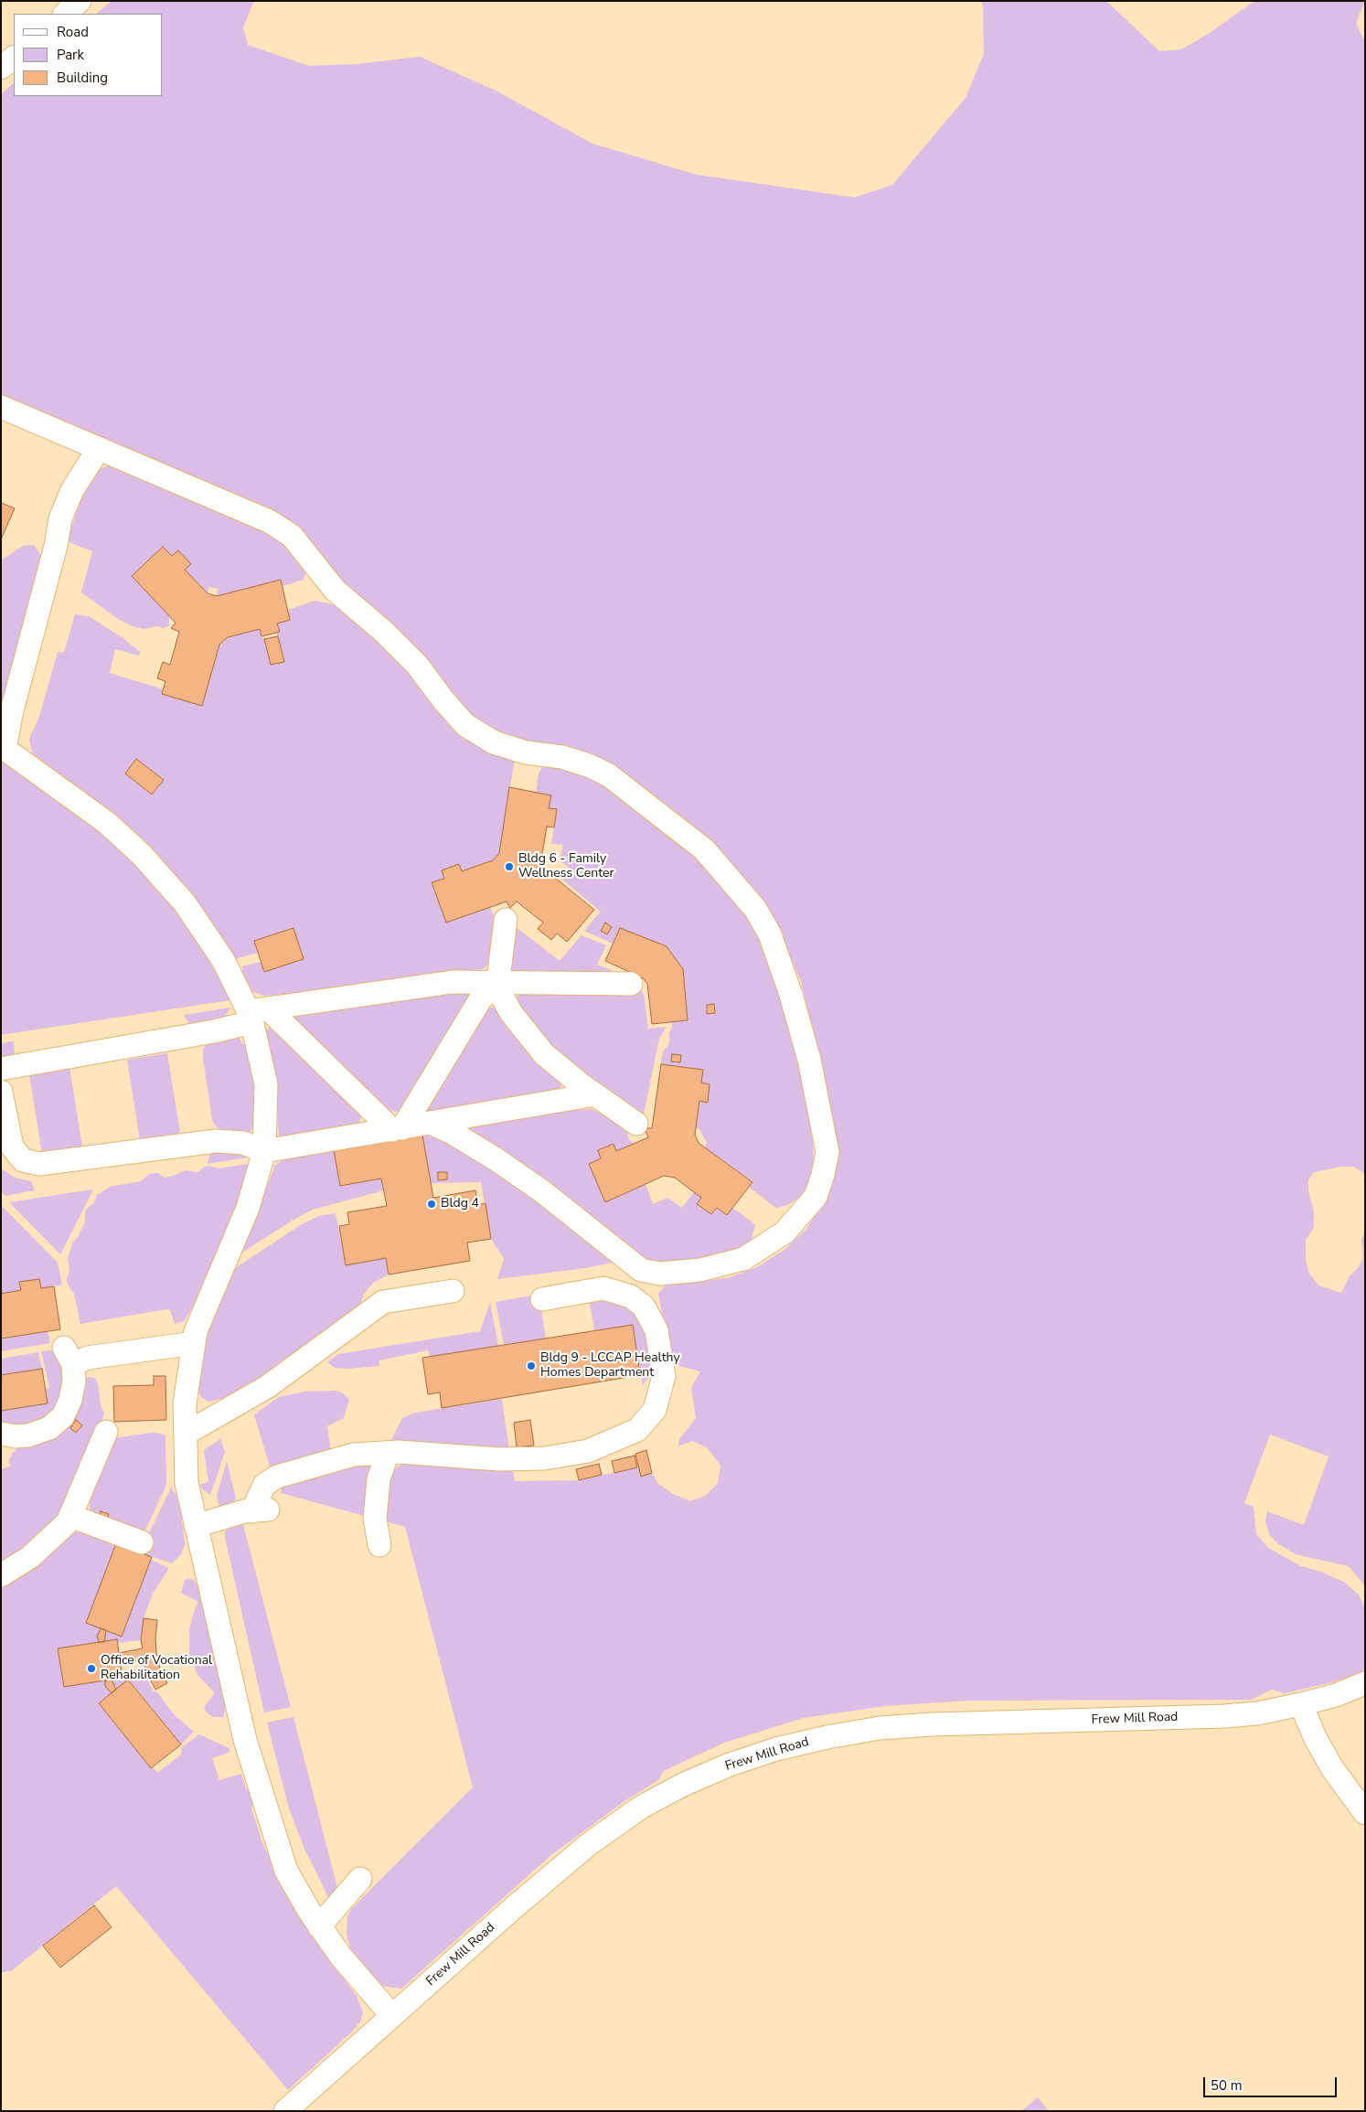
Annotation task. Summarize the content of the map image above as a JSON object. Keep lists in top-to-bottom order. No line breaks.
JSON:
{"streets":{"street":["Frew Mill Road"]},"places":["Bldg 6 - Family Wellness Center","Bldg 4","Bldg 9 - LCCAP Healthy Homes Department","Office of Vocational Rehabilitation"],"legend":["Road","Park","Building"],"scale_bar":"50 m"}
